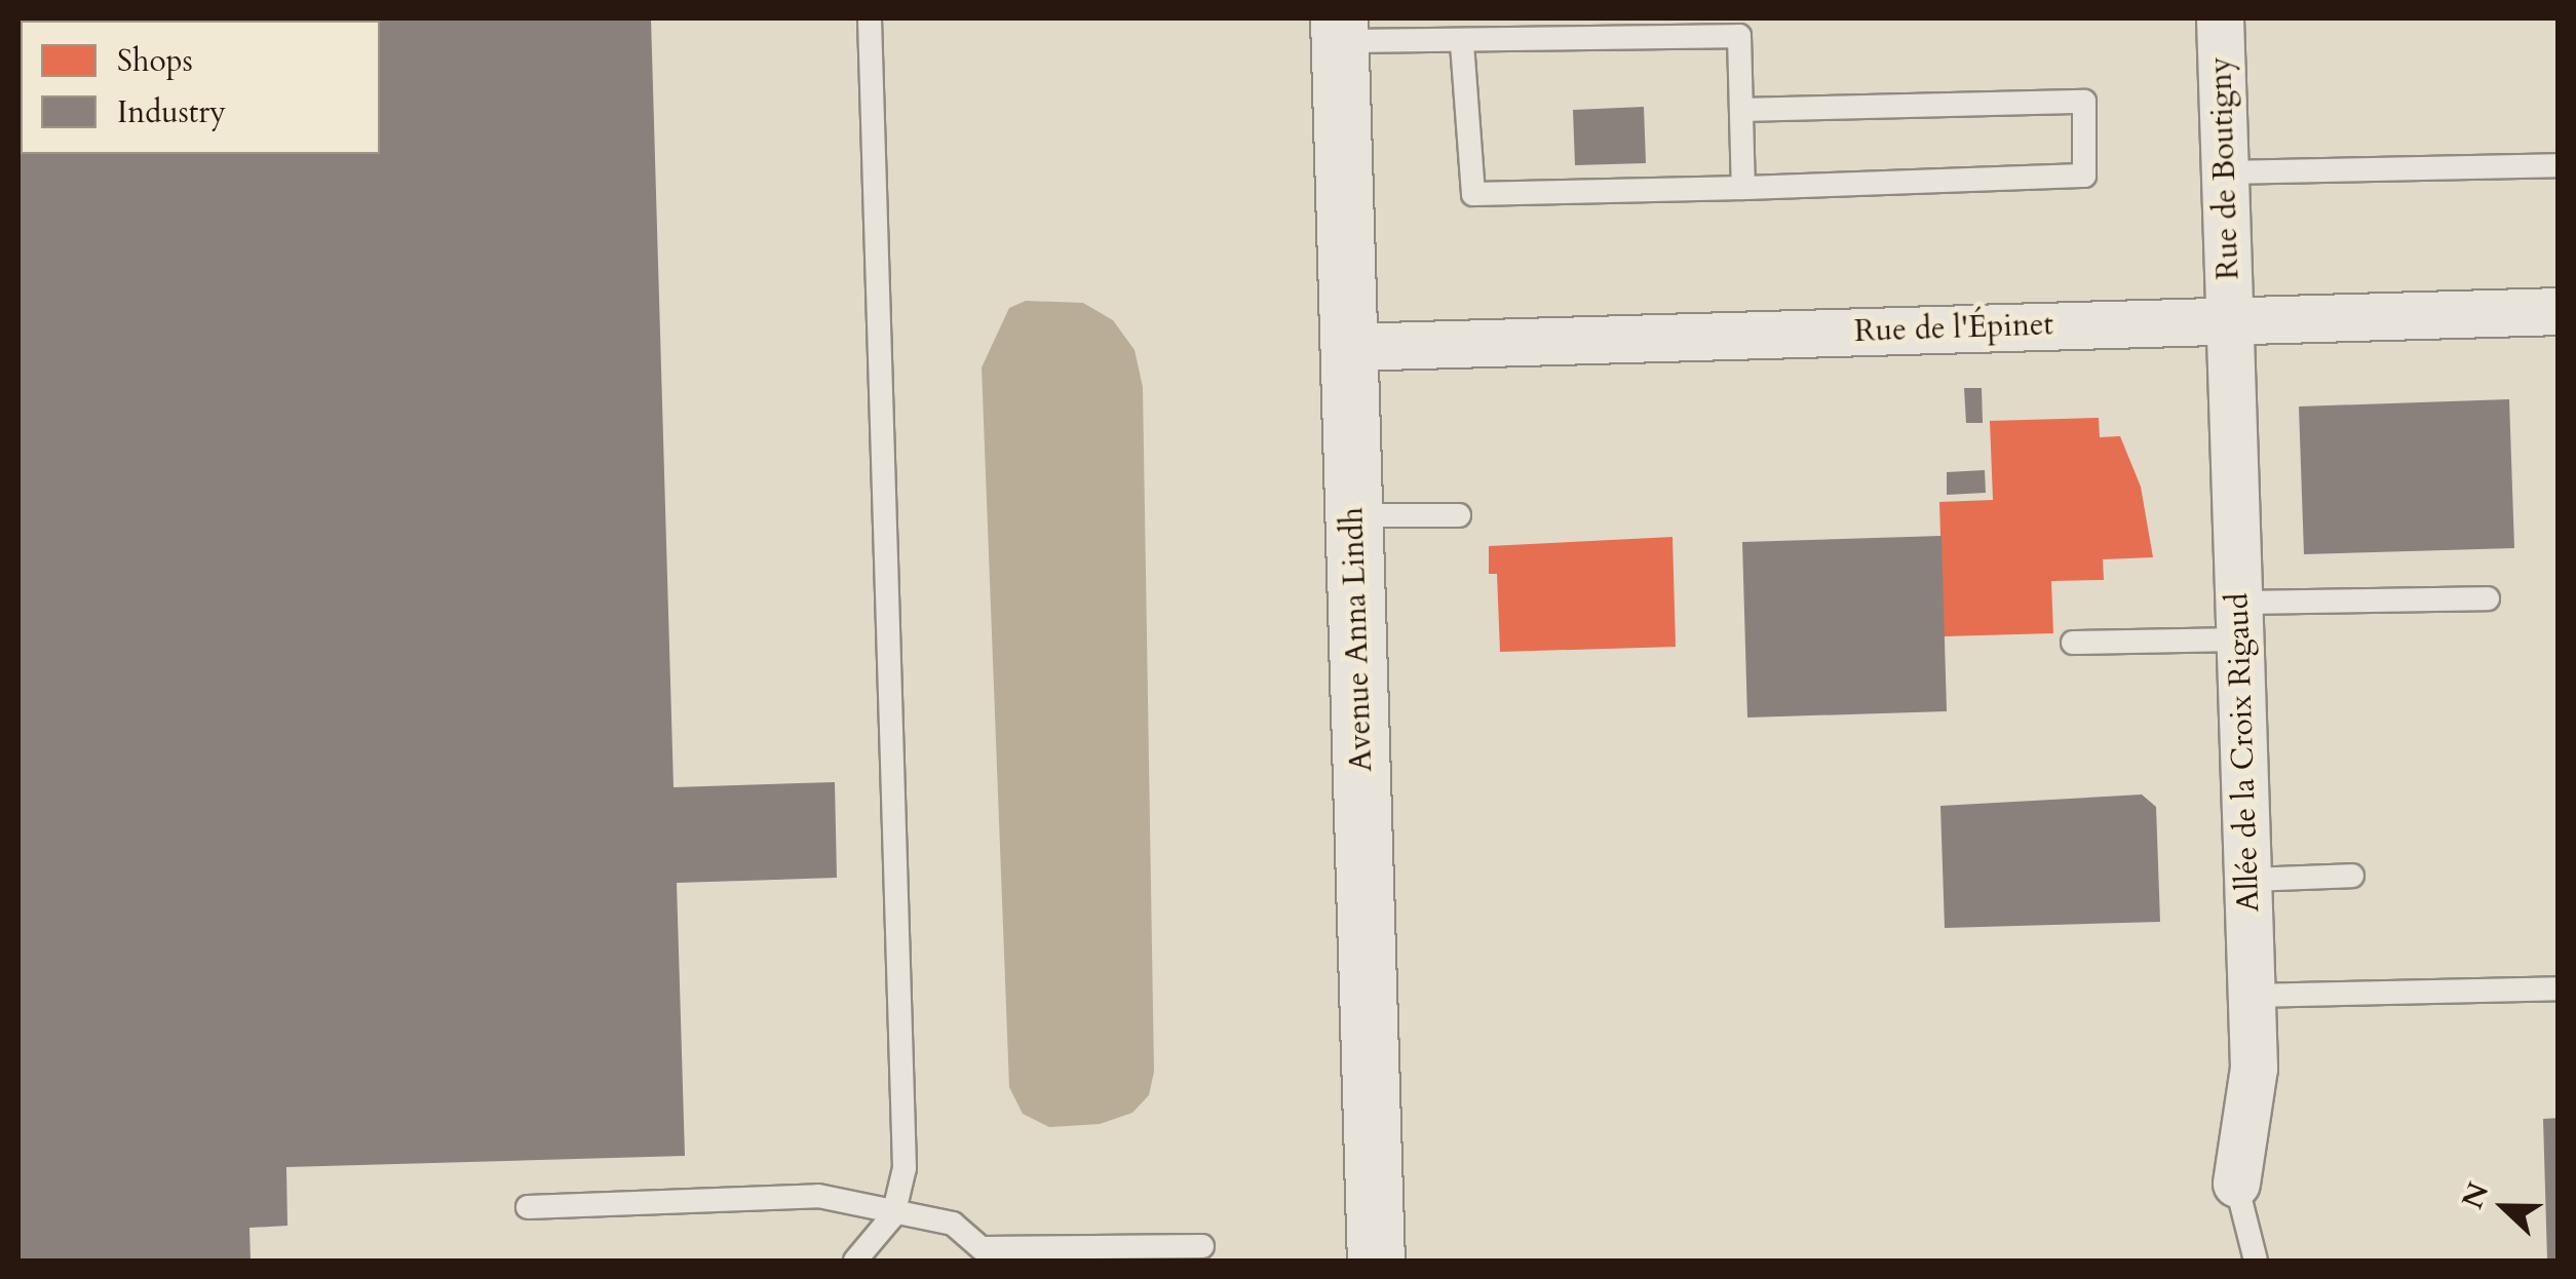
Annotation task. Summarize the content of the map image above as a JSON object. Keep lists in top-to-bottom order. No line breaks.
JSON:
{"streets":{"main road":["Avenue Anna Lindh"],"street":["Rue de Boutigny","Rue de l'Épinet","Allée de la Croix Rigaud"]},"crossings":[["Rue de Boutigny","Rue de l'Épinet"],["Rue de Boutigny","Allée de la Croix Rigaud"],["Rue de l'Épinet","Avenue Anna Lindh"],["Rue de l'Épinet","Allée de la Croix Rigaud"]],"legend":["Shops","Industry"],"north":"left"}
